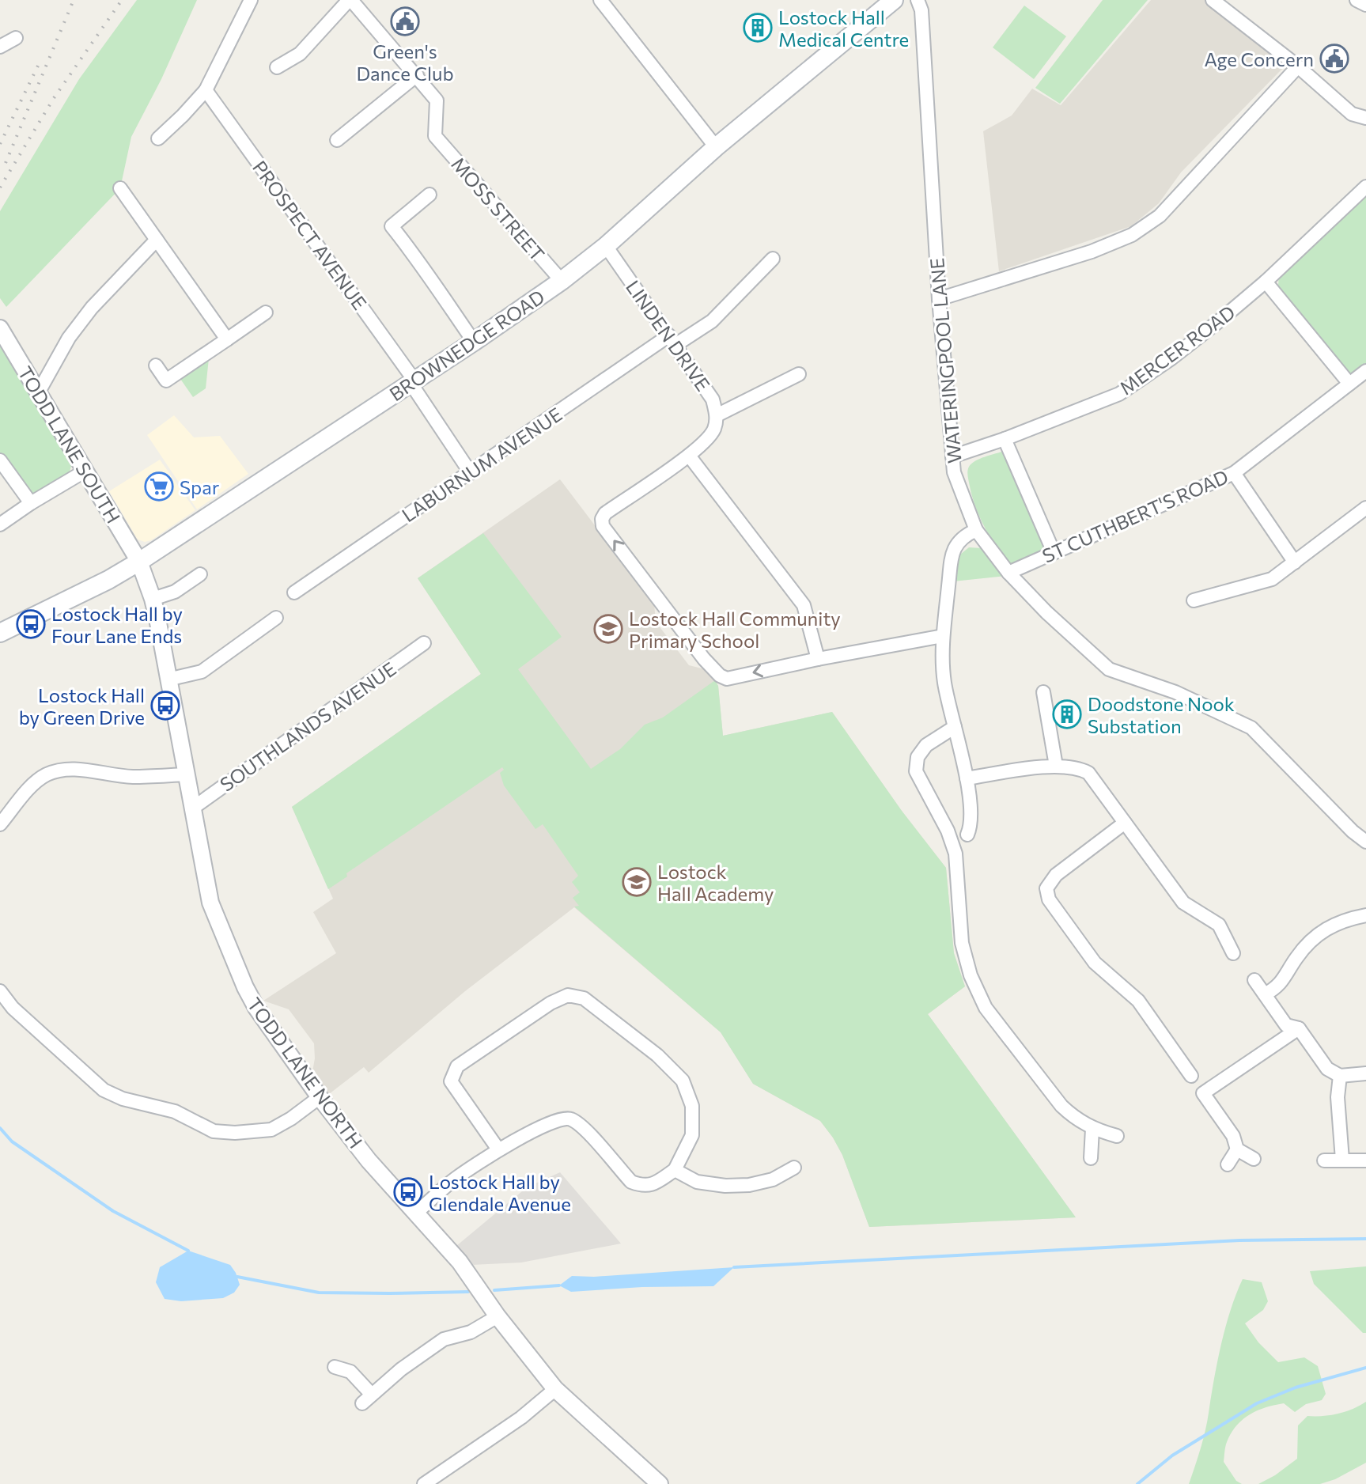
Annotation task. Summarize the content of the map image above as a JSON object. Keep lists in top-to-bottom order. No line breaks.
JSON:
{"streets":{"main road":["BROWNEDGE ROAD"],"street":["MOSS STREET","PROSPECT AVENUE","LINDEN DRIVE","MERCER ROAD","WATERINGPOOL LANE","TODD LANE SOUTH","LABURNUM AVENUE","ST CUTHBERT'S ROAD","SOUTHLANDS AVENUE","TODD LANE NORTH"]},"crossings":[["MOSS STREET","BROWNEDGE ROAD"],["PROSPECT AVENUE","BROWNEDGE ROAD"],["PROSPECT AVENUE","LABURNUM AVENUE"],["LINDEN DRIVE","BROWNEDGE ROAD"],["LINDEN DRIVE","LABURNUM AVENUE"],["BROWNEDGE ROAD","TODD LANE SOUTH"],["BROWNEDGE ROAD","TODD LANE NORTH"],["MERCER ROAD","WATERINGPOOL LANE"],["WATERINGPOOL LANE","ST CUTHBERT'S ROAD"],["TODD LANE SOUTH","TODD LANE NORTH"],["SOUTHLANDS AVENUE","TODD LANE NORTH"]],"places":{"public building":["Green's Dance Club","Age Concern"],"building":["Lostock Hall Medical Centre","Doodstone Nook Substation"],"supermarket":["Spar"],"bus stop":["Lostock Hall by Four Lane Ends","Lostock Hall by Green Drive","Lostock Hall by Glendale Avenue"],"school or university":["Lostock Hall Community Primary School","Lostock Hall Academy"]}}
